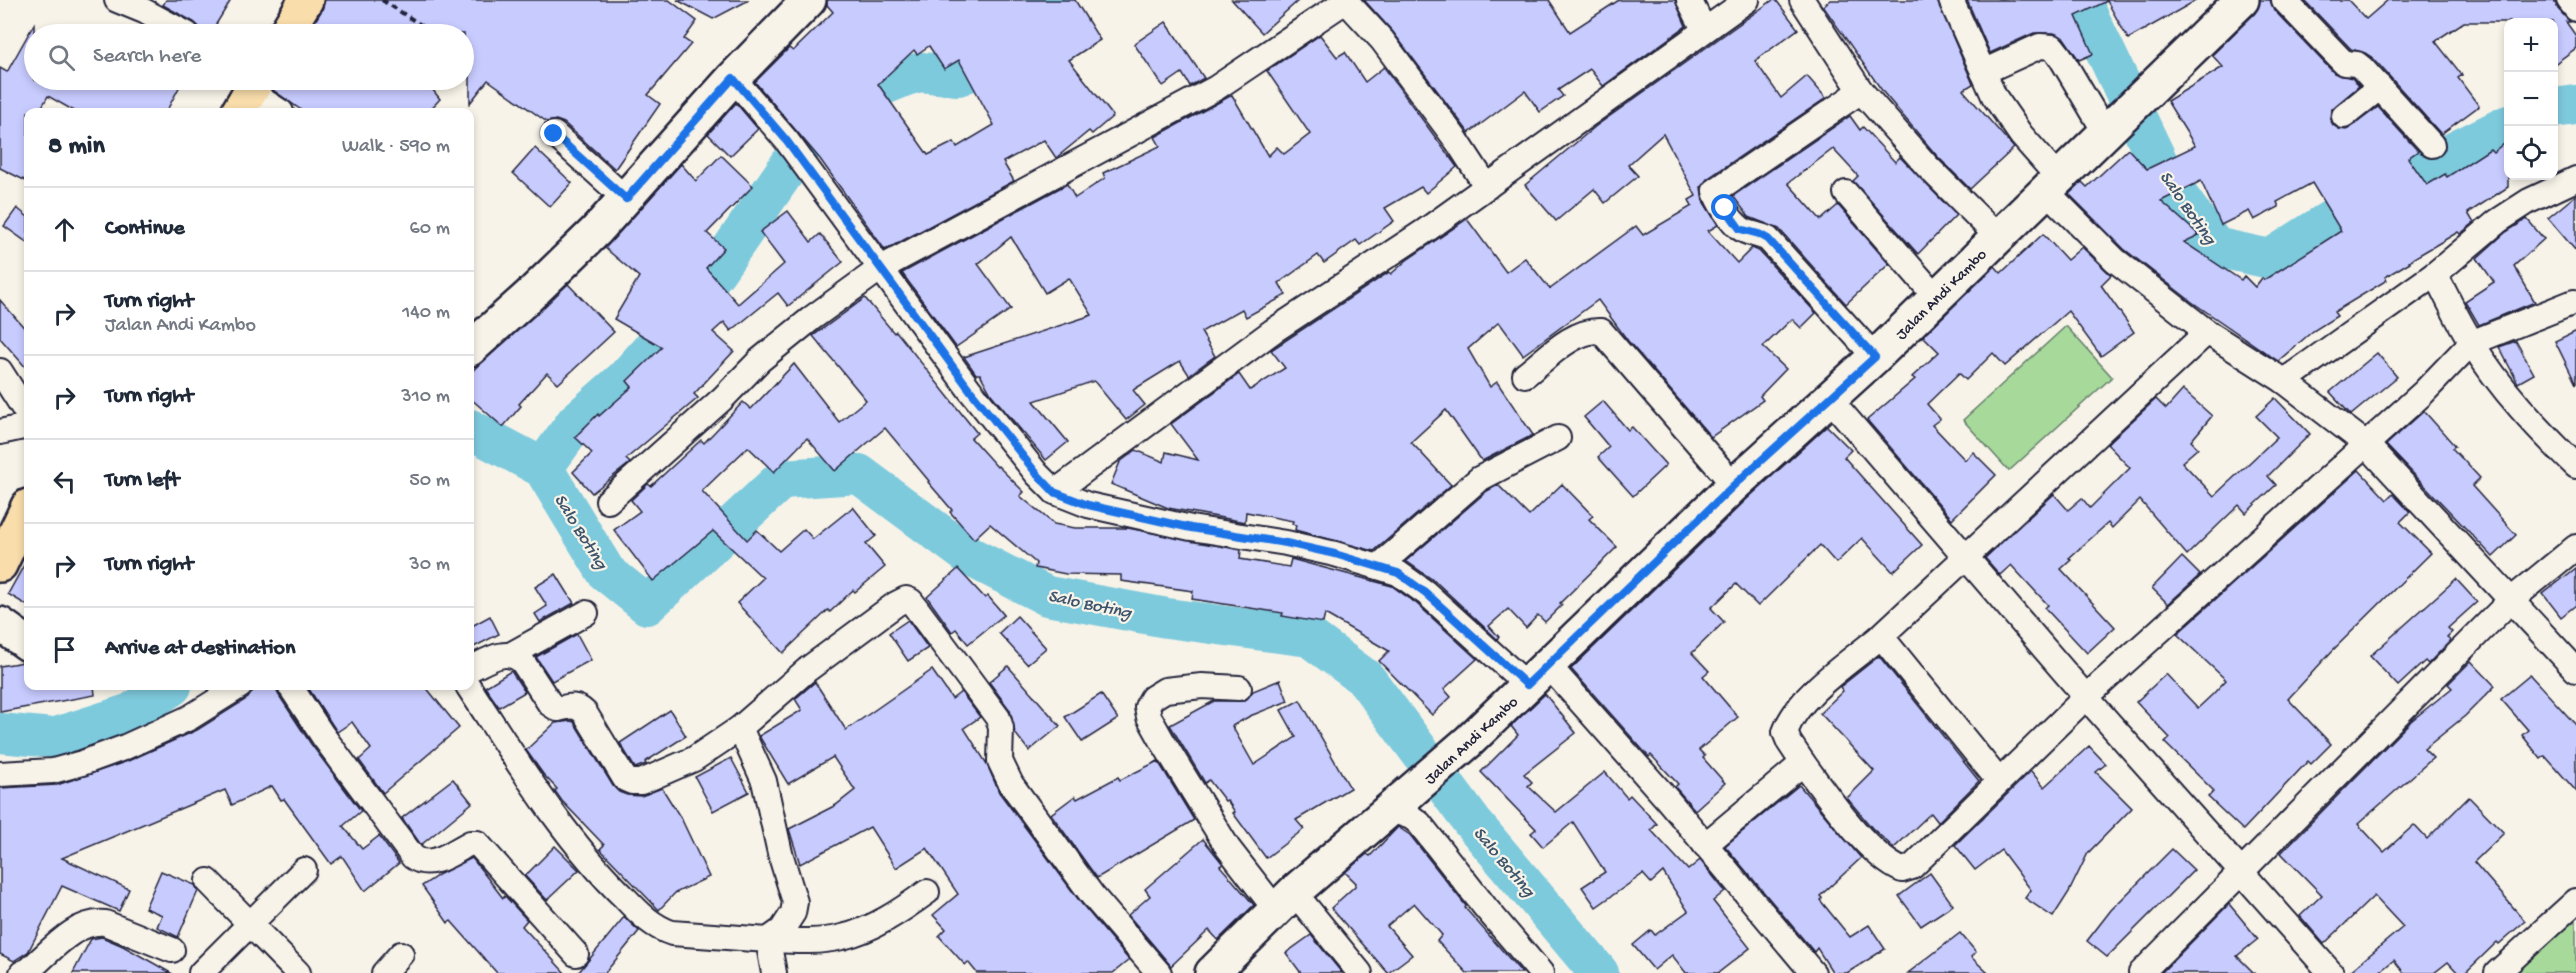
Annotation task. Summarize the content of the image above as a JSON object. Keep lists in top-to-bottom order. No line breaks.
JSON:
{"streets":{"street":["Jalan Andi Kambo"]},"water":["Salo Boting"],"page":{"map_buttons":["+","−"],"search":"Search here","heading":["8 min","Walk · 590 m"],"list":[["Continue","60 m"],["Turn right","Jalan Andi Kambo","140 m"],["Turn right","310 m"],["Turn left","50 m"],["Turn right","30 m"],"Arrive at destination"]}}
